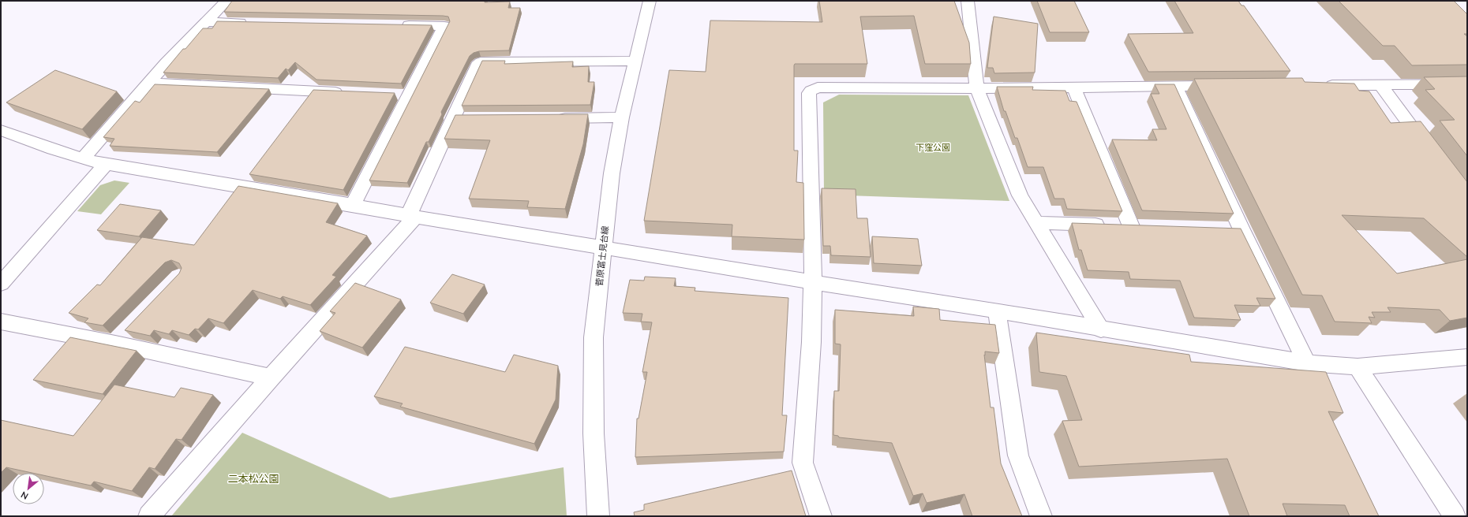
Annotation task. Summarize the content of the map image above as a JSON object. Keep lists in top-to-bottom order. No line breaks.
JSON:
{"streets":{"street":["菅原富士見台線"]},"parks":["下窪公園","二本松公園"],"north":"bottom left"}
